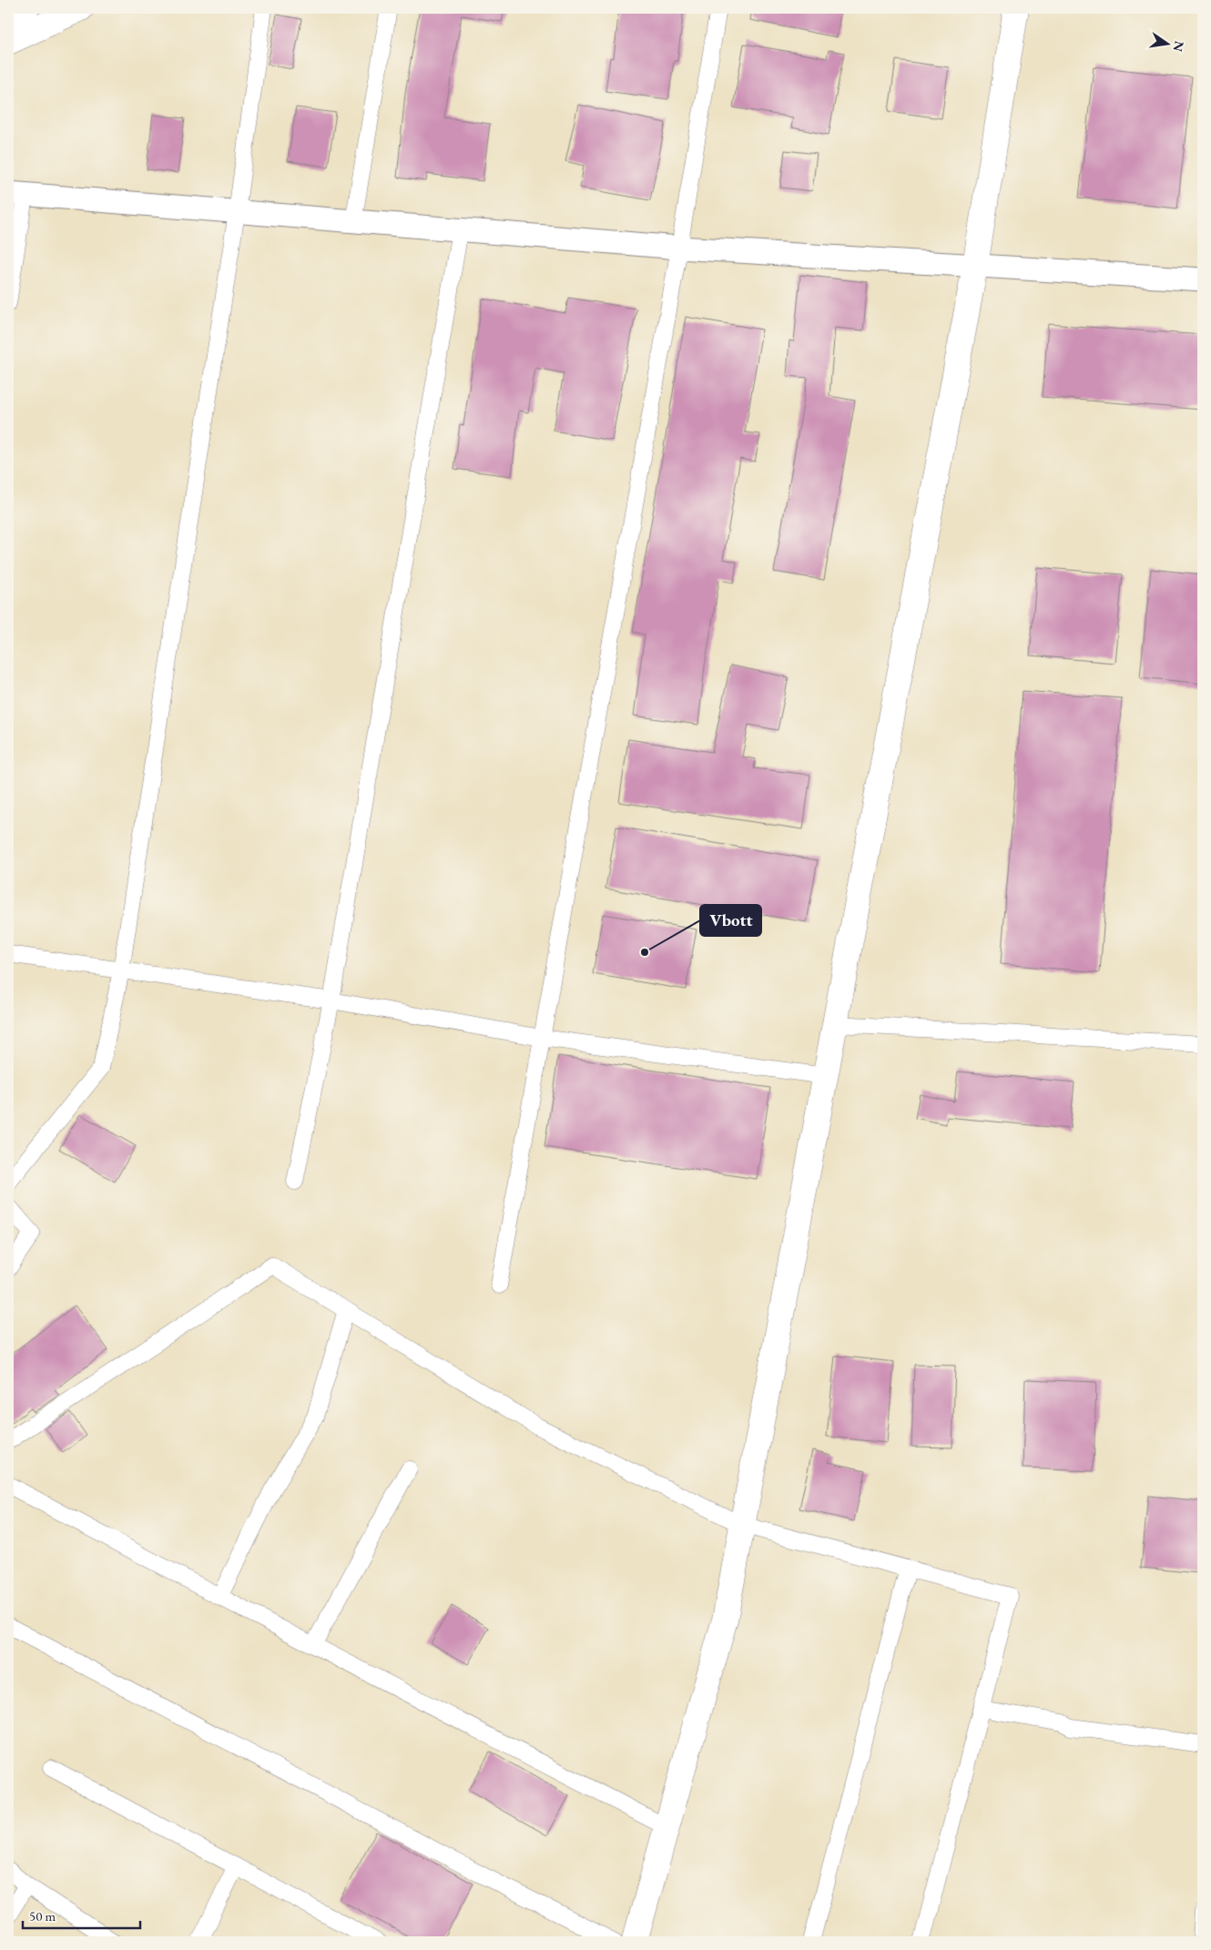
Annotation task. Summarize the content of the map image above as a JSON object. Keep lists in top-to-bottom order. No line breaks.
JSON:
{"places":["Vbott"],"scale_bar":"50 m","north":"right"}
